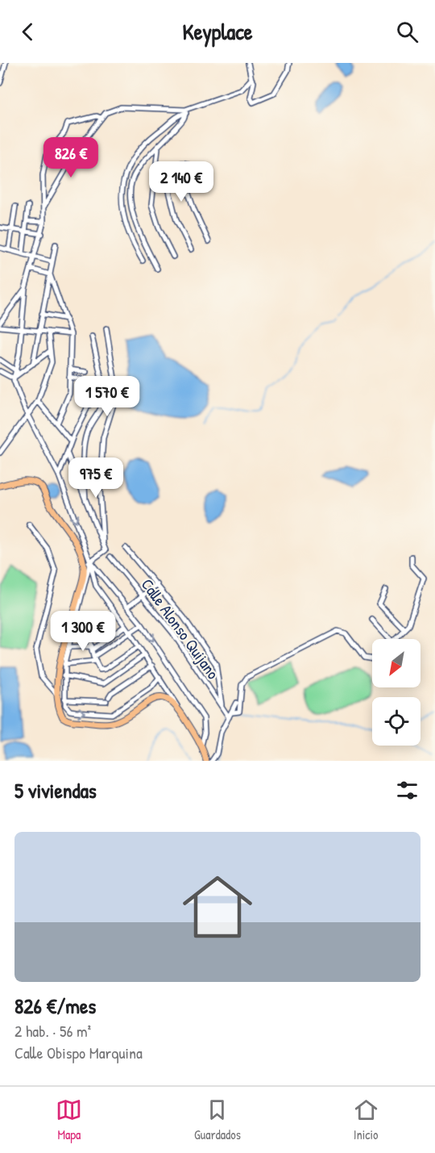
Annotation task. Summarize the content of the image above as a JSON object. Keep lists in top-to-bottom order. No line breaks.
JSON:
{"streets":{"street":["Calle Alonso Quijano"]},"north":"bottom left","page":{"header":"Keyplace","price":["826 €","2 140 €","1 570 €","975 €","1 300 €"],"heading":"5 viviendas","list":[{"name":"826 €/mes","note":"2 hab. · 56 m² · Calle Obispo Marquina"}],"tabs":["Mapa","Guardados","Inicio"]}}
